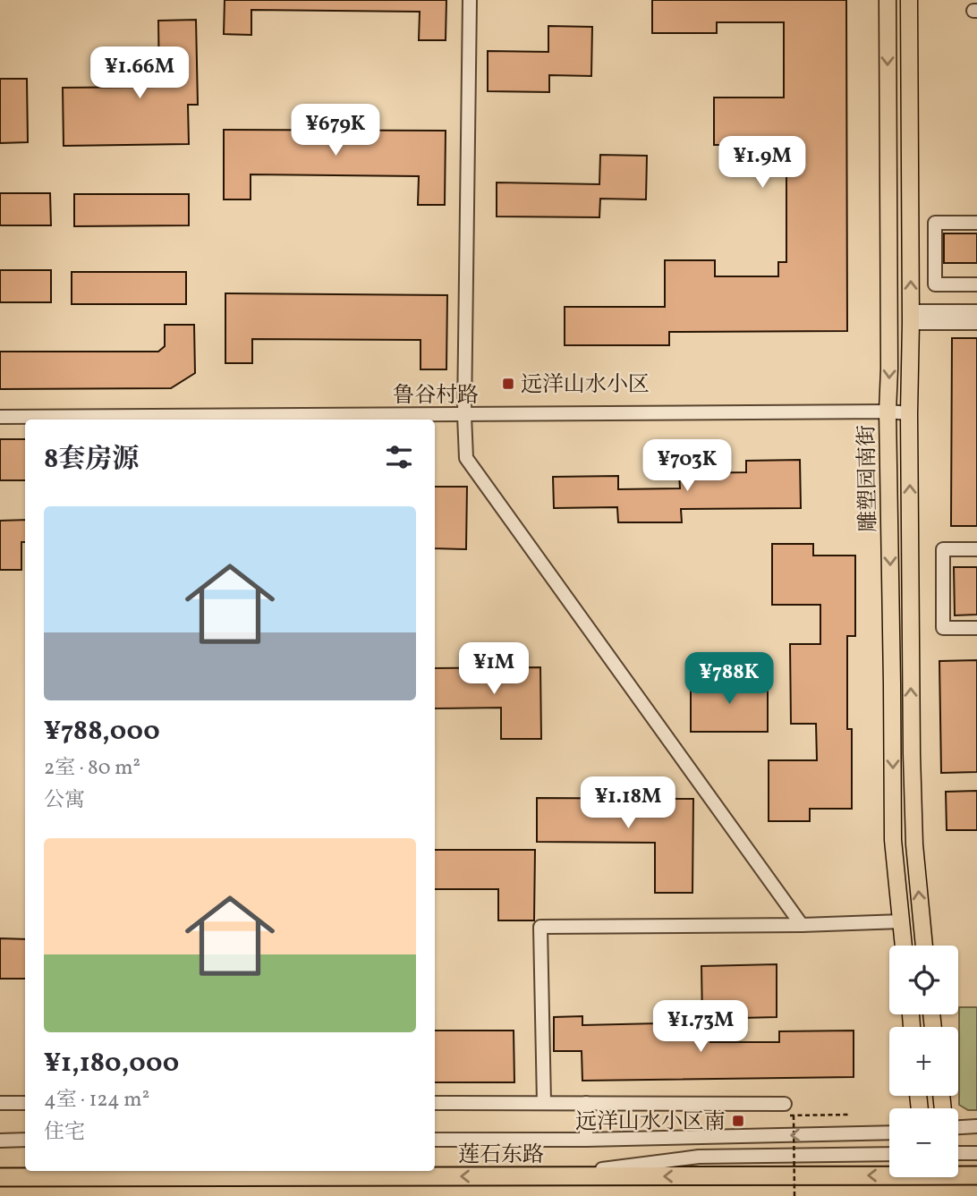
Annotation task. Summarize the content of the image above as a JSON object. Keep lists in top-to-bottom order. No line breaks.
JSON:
{"streets":{"highway":["莲石东路"],"main road":["雕塑园南街"],"street":["鲁谷村路"]},"crossings":[["鲁谷村路","雕塑园南街"]],"places":{"transit":["远洋山水小区","远洋山水小区南"]},"page":{"price":["¥1.66M","¥679K","¥1.9M","¥703K","¥1M","¥788K","¥1.18M","¥1.73M"],"heading":"8套房源","list":[{"name":"¥788,000","note":"2室 · 80 m² · 公寓"},{"name":"¥1,180,000","note":"4室 · 124 m² · 住宅"}],"map_buttons":["+","−"]}}
